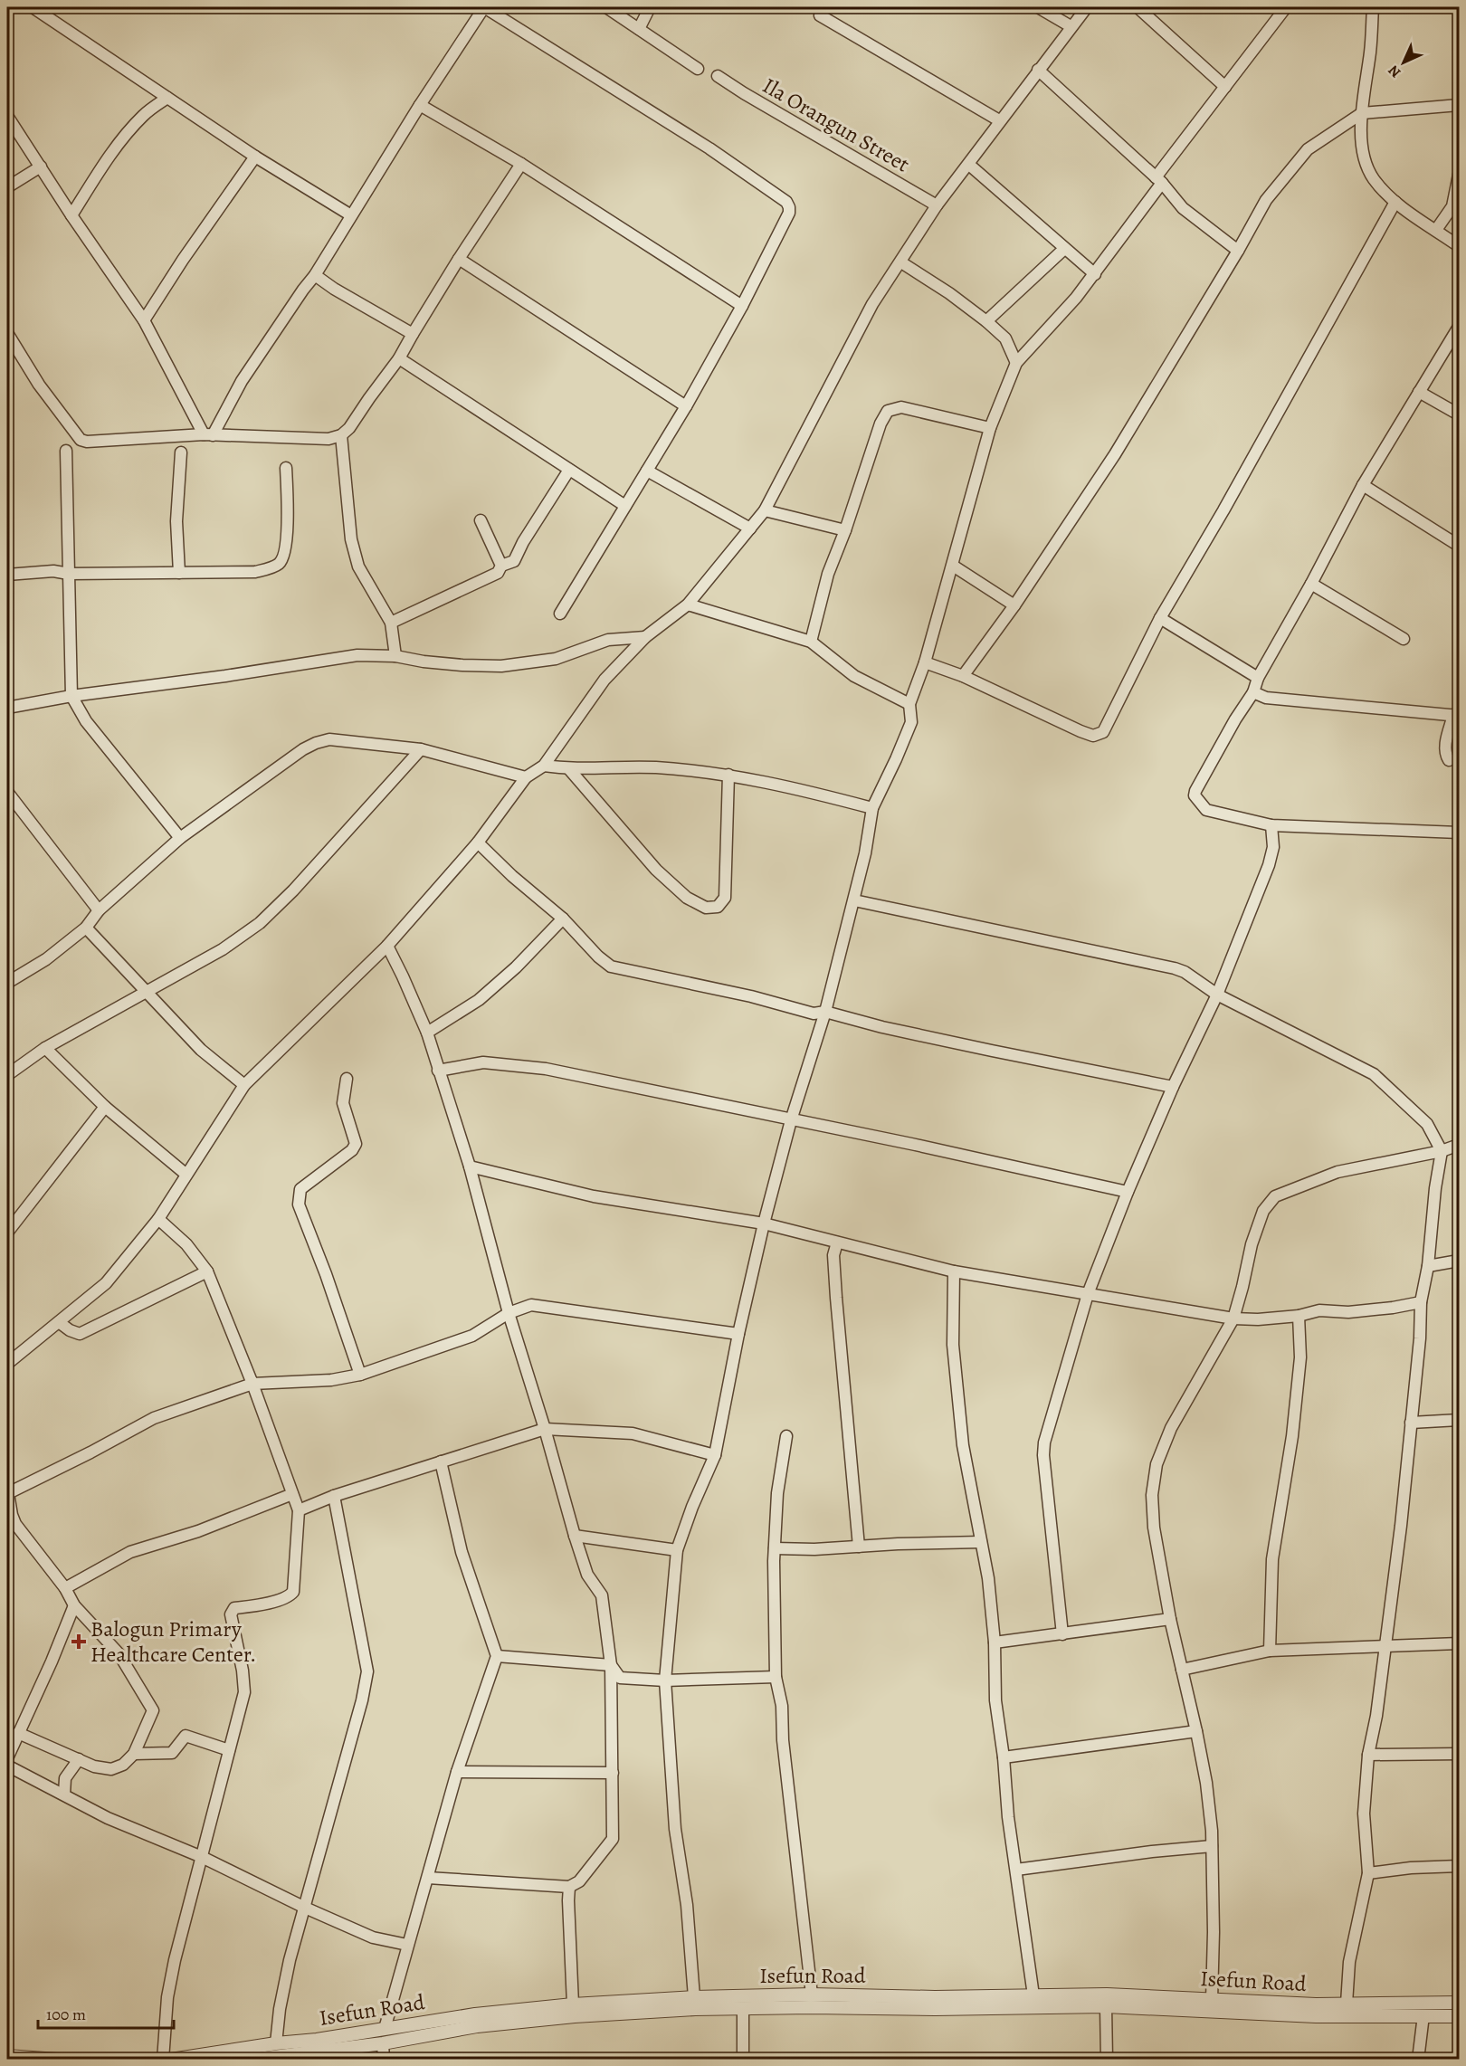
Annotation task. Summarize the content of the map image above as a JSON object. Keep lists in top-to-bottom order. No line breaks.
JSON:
{"streets":{"street":["Ila Orangun Street","Isefun Road"]},"places":{"health":["Balogun Primary Healthcare Center."]},"scale_bar":"100 m","north":"bottom left"}
